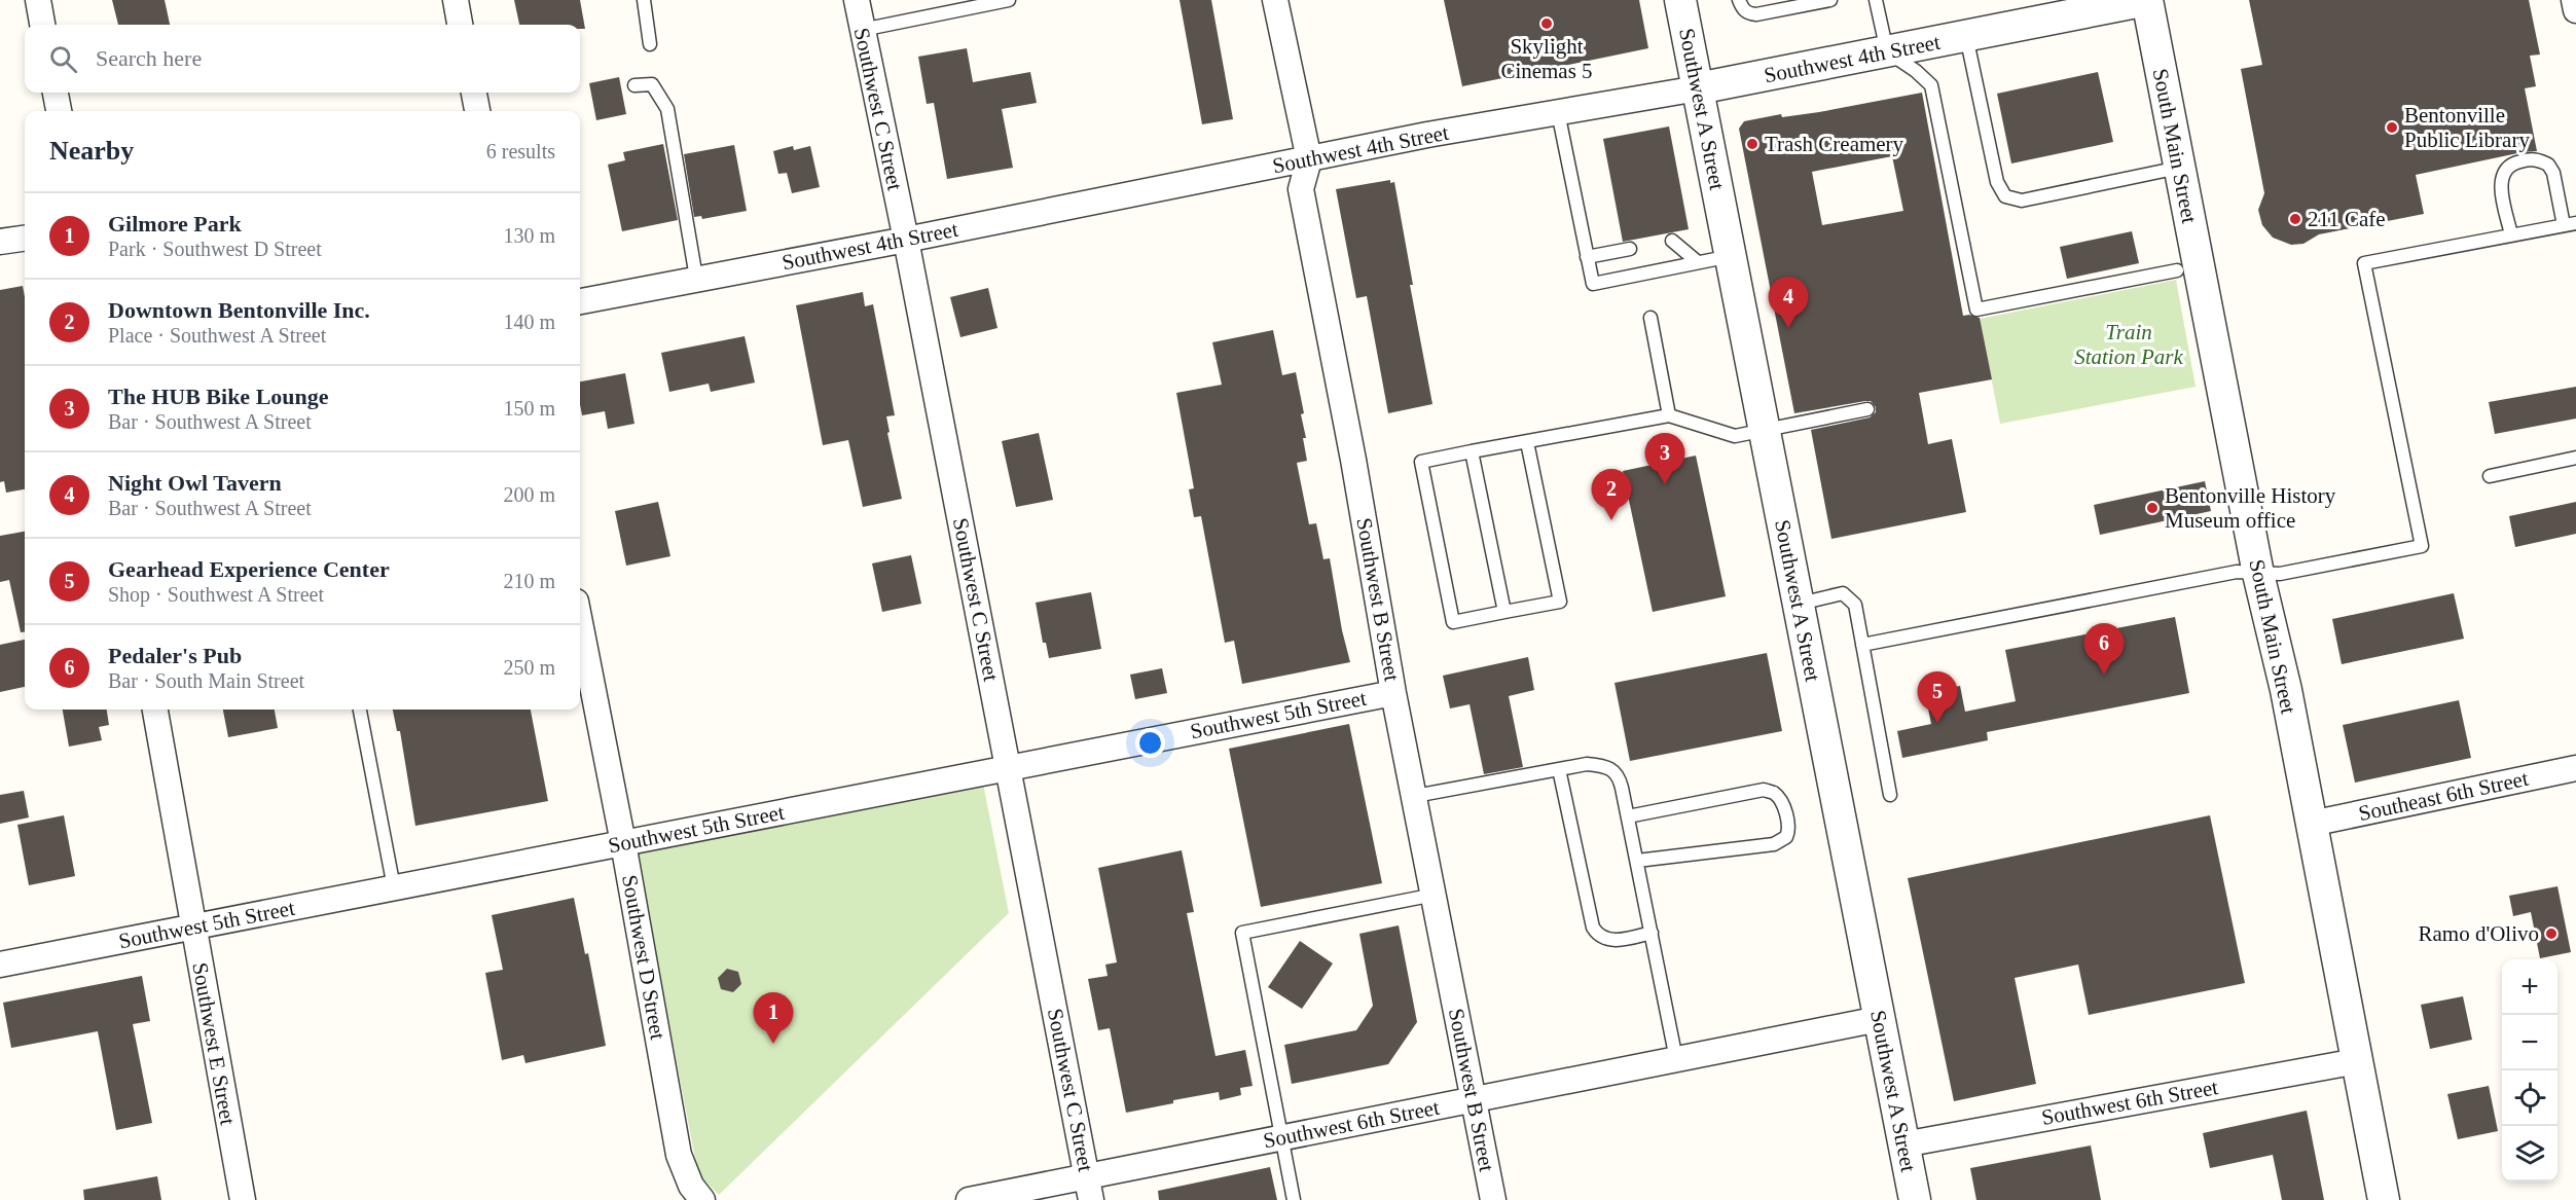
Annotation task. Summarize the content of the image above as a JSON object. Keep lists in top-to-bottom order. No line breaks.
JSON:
{"streets":{"street":["Southwest 4th Street","Southwest C Street","Southwest A Street","South Main Street","Southwest B Street","Southwest 5th Street","Southeast 6th Street","Southwest D Street","Southwest E Street","Southwest 6th Street"]},"crossings":[["Southwest 4th Street","Southwest C Street"],["Southwest 4th Street","Southwest A Street"],["Southwest 4th Street","South Main Street"],["Southwest 4th Street","Southwest B Street"],["Southwest C Street","Southwest 5th Street"],["Southwest C Street","Southwest 6th Street"],["Southwest A Street","Southwest 6th Street"],["South Main Street","Southeast 6th Street"],["South Main Street","Southwest 6th Street"],["Southwest B Street","Southwest 5th Street"],["Southwest B Street","Southwest 6th Street"],["Southwest 5th Street","Southwest D Street"],["Southwest 5th Street","Southwest E Street"]],"parks":["Train Station Park"],"places":["Skylight Cinemas 5","Bentonville Public Library","Trash Creamery","211 Cafe","Bentonville History Museum office","Ramo d'Olivo"],"page":{"search":"Search here","heading":["Nearby","6 results"],"list":[{"mark":"1","name":"Gilmore Park","note":"Park · Southwest D Street","value":"130 m"},{"mark":"2","name":"Downtown Bentonville Inc.","note":"Place · Southwest A Street","value":"140 m"},{"mark":"3","name":"The HUB Bike Lounge","note":"Bar · Southwest A Street","value":"150 m"},{"mark":"4","name":"Night Owl Tavern","note":"Bar · Southwest A Street","value":"200 m"},{"mark":"5","name":"Gearhead Experience Center","note":"Shop · Southwest A Street","value":"210 m"},{"mark":"6","name":"Pedaler's Pub","note":"Bar · South Main Street","value":"250 m"}],"pins":["4","3","2","6","5","1"],"map_buttons":["+","−"]}}
